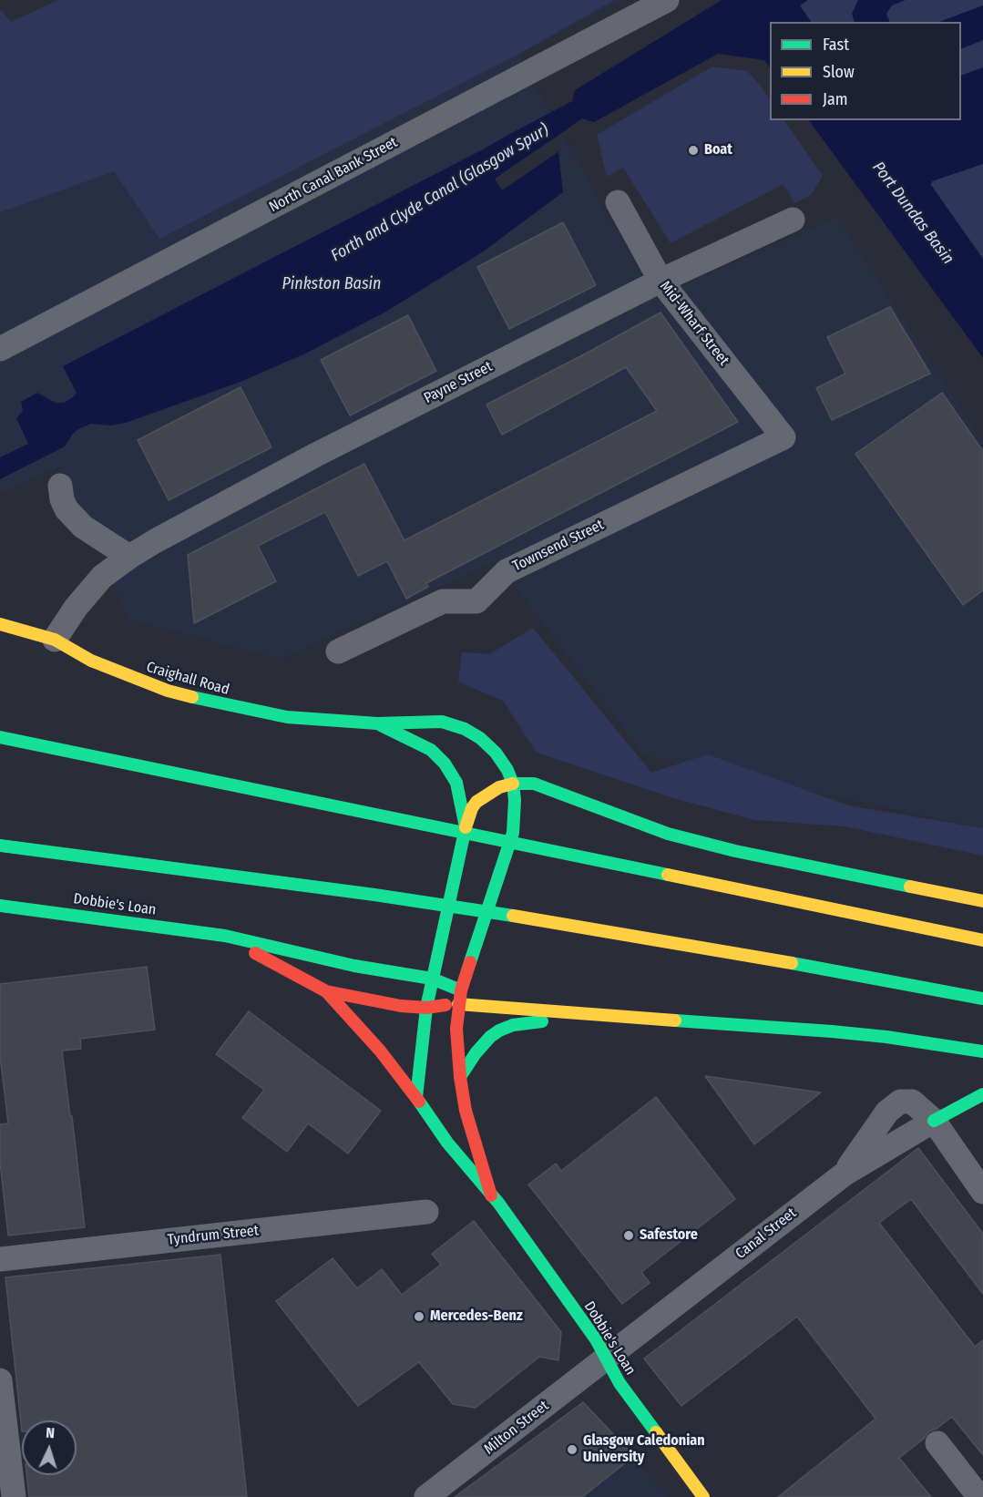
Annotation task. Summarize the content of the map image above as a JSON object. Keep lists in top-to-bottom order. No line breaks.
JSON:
{"streets":{"main road":["Craighall Road","Dobbie's Loan"],"street":["North Canal Bank Street","Mid-Wharf Street","Payne Street","Townsend Street","Canal Street","Tyndrum Street","Milton Street"]},"crossings":[["Mid-Wharf Street","Payne Street"],["Mid-Wharf Street","Townsend Street"],["Payne Street","Craighall Road"],["Craighall Road","Dobbie's Loan"],["Dobbie's Loan","Canal Street"],["Dobbie's Loan","Milton Street"],["Canal Street","Milton Street"]],"water":["Forth and Clyde Canal (Glasgow Spur)","Port Dundas Basin","Pinkston Basin"],"places":["Boat","Safestore","Mercedes-Benz","Glasgow Caledonian University"],"legend":["Fast","Slow","Jam"],"north":"top"}
